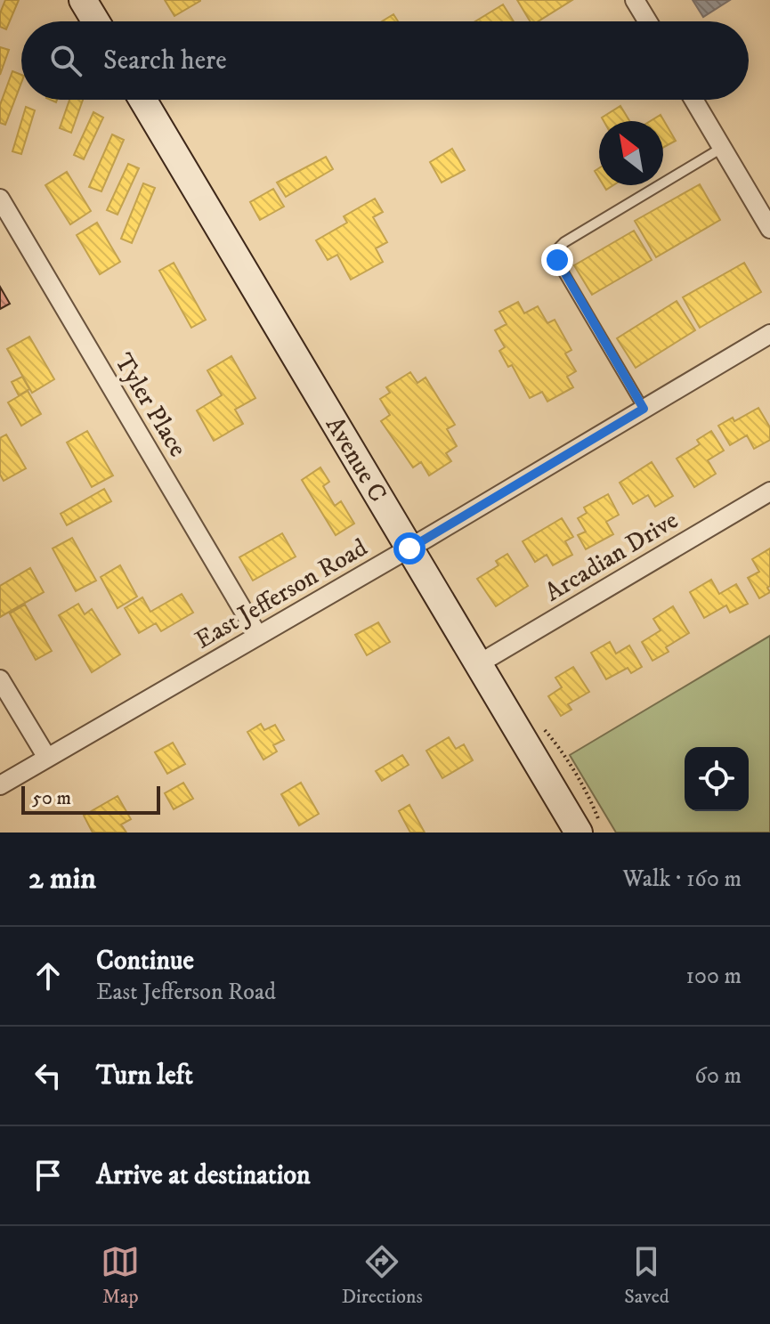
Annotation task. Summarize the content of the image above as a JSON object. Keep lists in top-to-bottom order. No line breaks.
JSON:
{"streets":{"main road":["Avenue C"],"street":["Tyler Place","Arcadian Drive","East Jefferson Road"]},"crossings":[["Tyler Place","East Jefferson Road"],["Avenue C","Arcadian Drive"],["Avenue C","East Jefferson Road"]],"scale_bar":"50 m","north":"top left","page":{"search":"Search here","scale":"50 m","heading":["2 min","Walk · 160 m"],"list":[["Continue","East Jefferson Road","100 m"],["Turn left","60 m"],"Arrive at destination"],"nav":["Map","Directions","Saved"]}}
